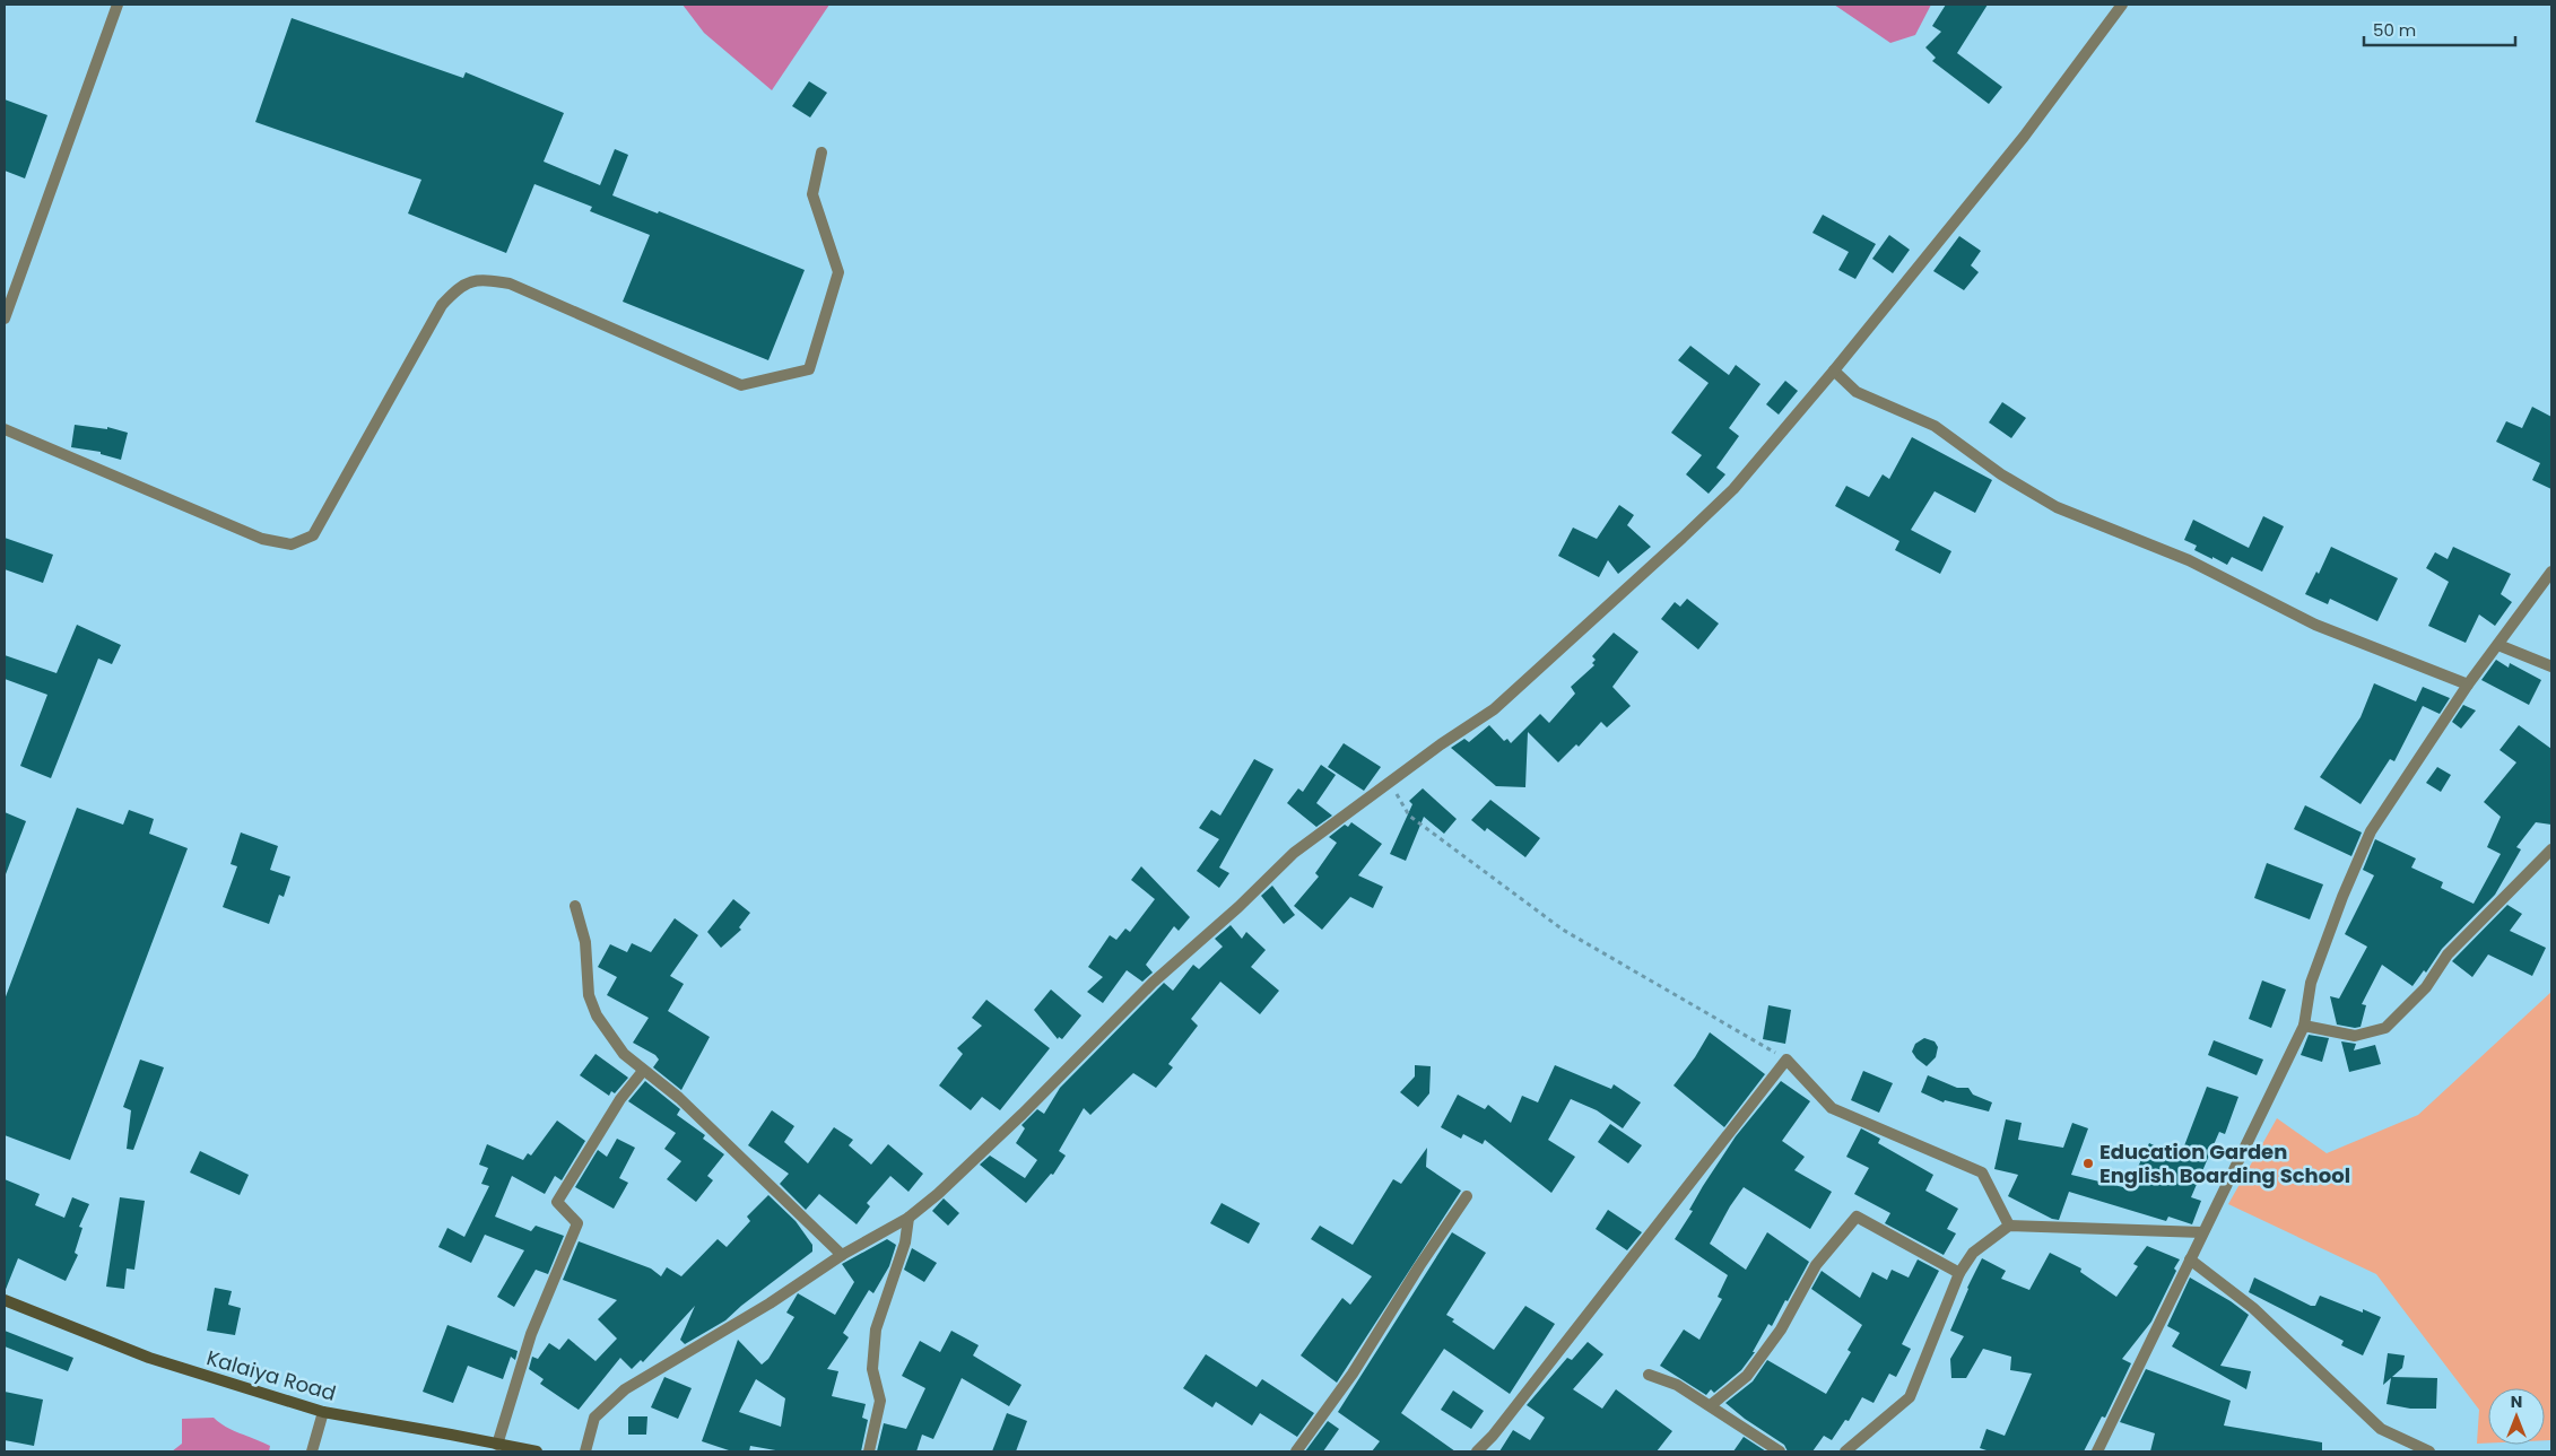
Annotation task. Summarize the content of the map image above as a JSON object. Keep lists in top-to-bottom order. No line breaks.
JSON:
{"streets":{"main road":["Kalaiya Road"]},"places":["Education Garden English Boarding School"],"scale_bar":"50 m","north":"top"}
